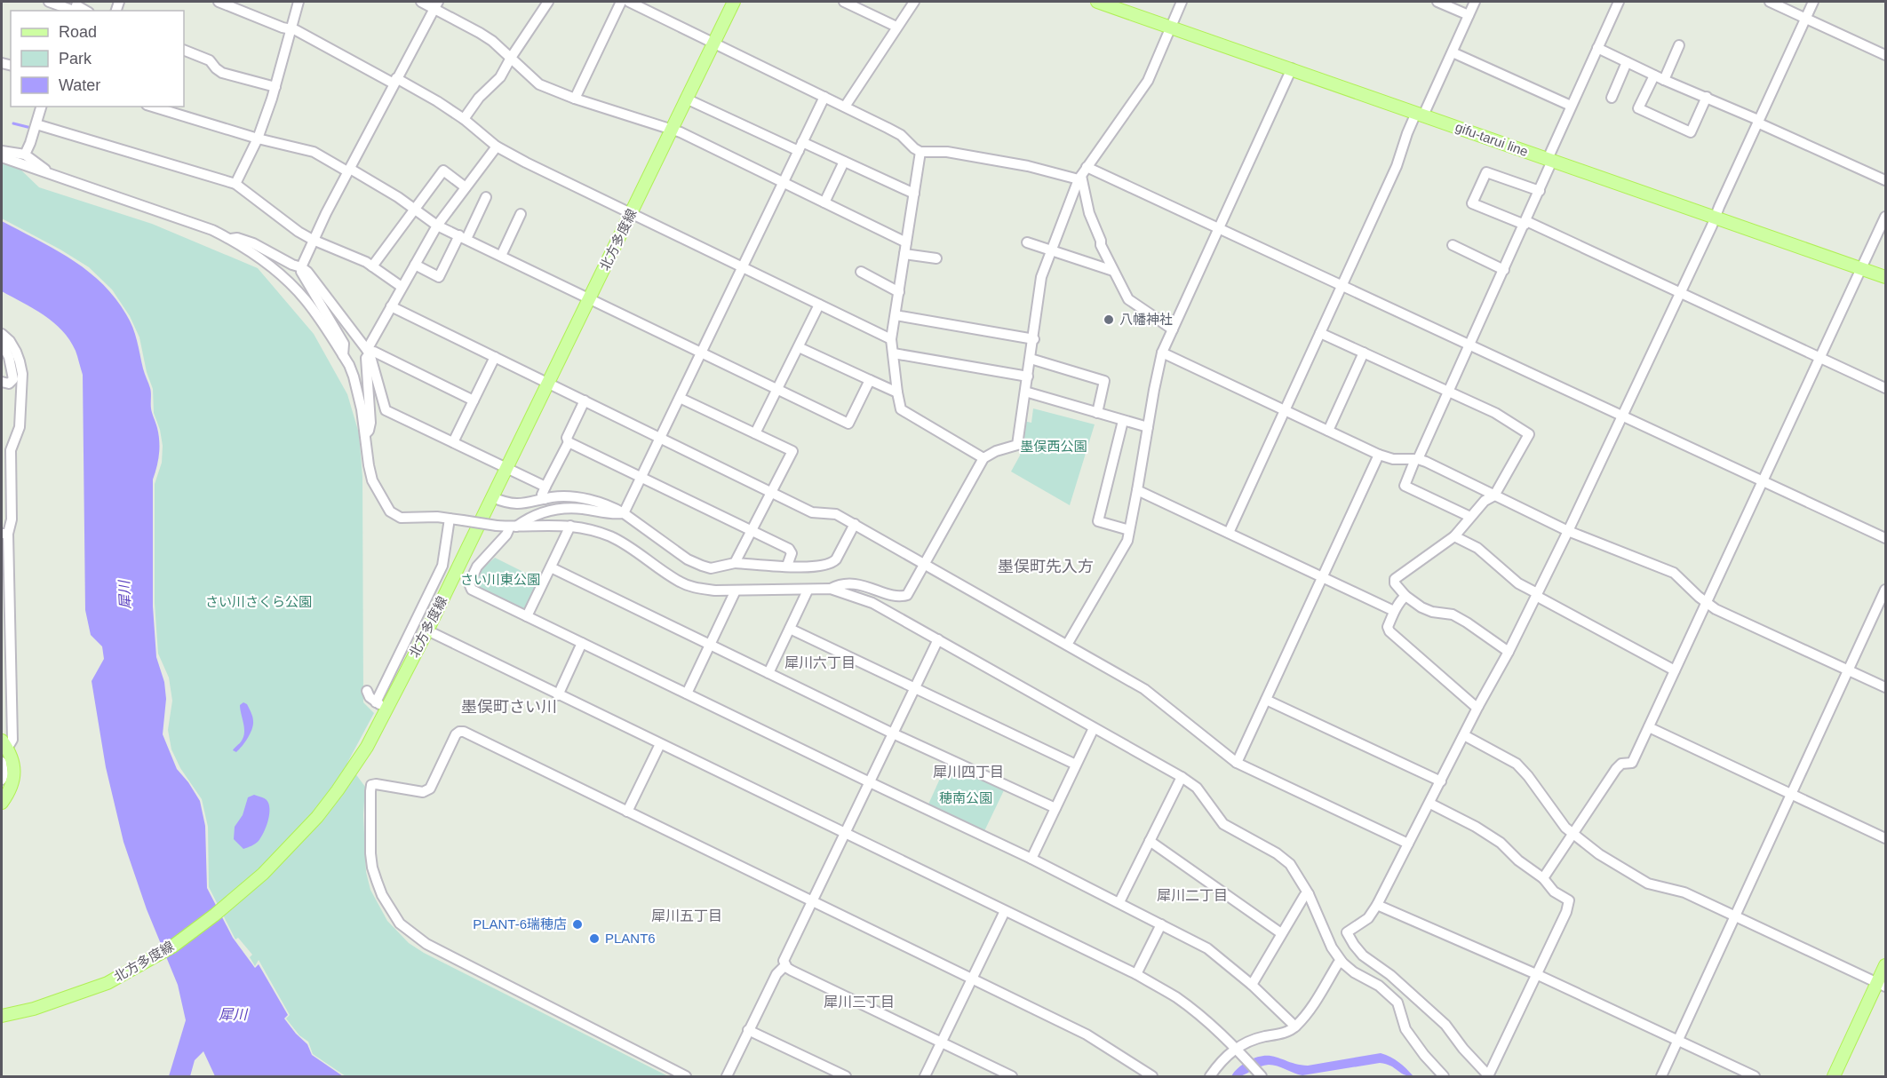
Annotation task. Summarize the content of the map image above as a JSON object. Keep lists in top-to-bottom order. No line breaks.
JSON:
{"streets":{"main road":["gifu-tarui line","北方多度線"]},"districts":["墨俣町先入方","犀川六丁目","墨俣町さい川","犀川四丁目","犀川二丁目","犀川五丁目","犀川三丁目"],"water":["犀川"],"parks":["墨俣西公園","さい川東公園","さい川さくら公園","穂南公園"],"places":["八幡神社","PLANT-6瑞穂店","PLANT6"],"legend":["Road","Park","Water"]}
